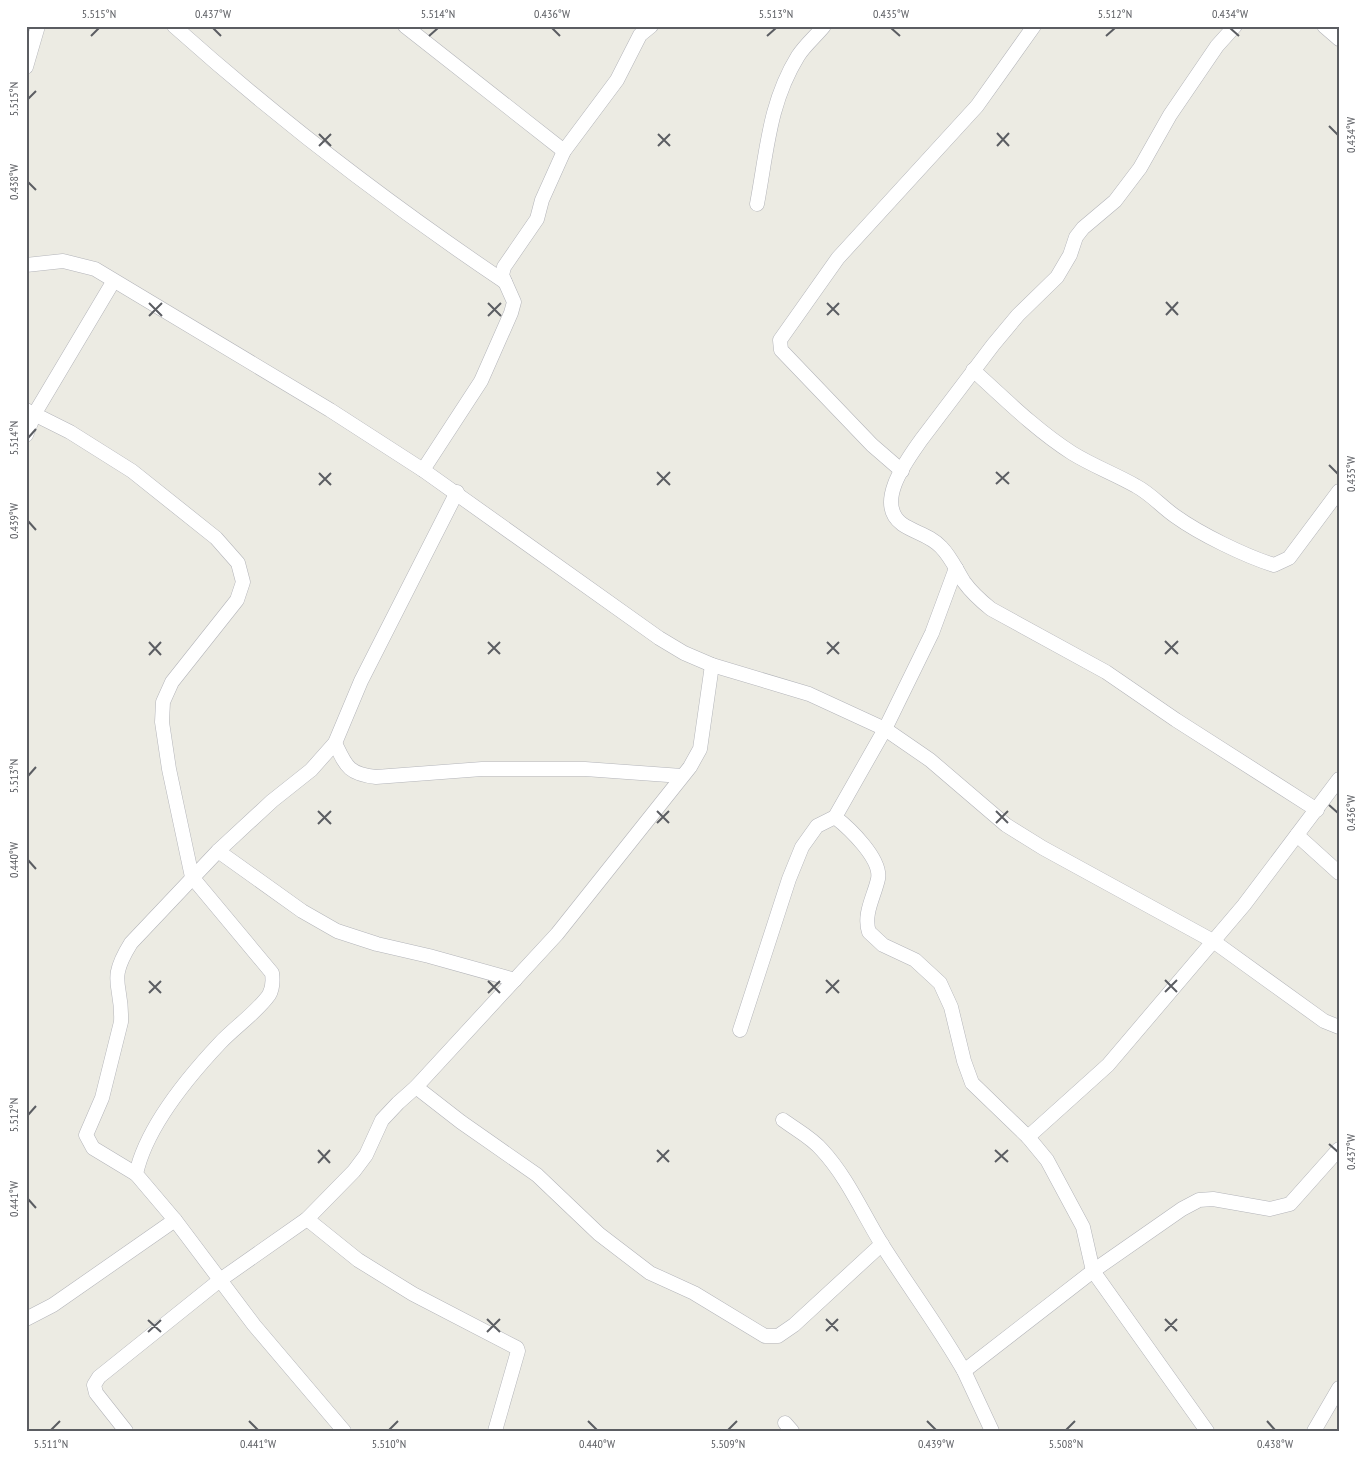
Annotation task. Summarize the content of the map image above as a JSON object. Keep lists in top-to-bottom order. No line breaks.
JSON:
{"coordinates":["5.515°N","0.437°W","5.514°N","0.436°W","5.513°N","0.435°W","5.512°N","0.434°W","0.438°W","0.439°W","0.440°W","0.441°W","5.511°N","5.510°N","5.509°N","5.508°N"]}
